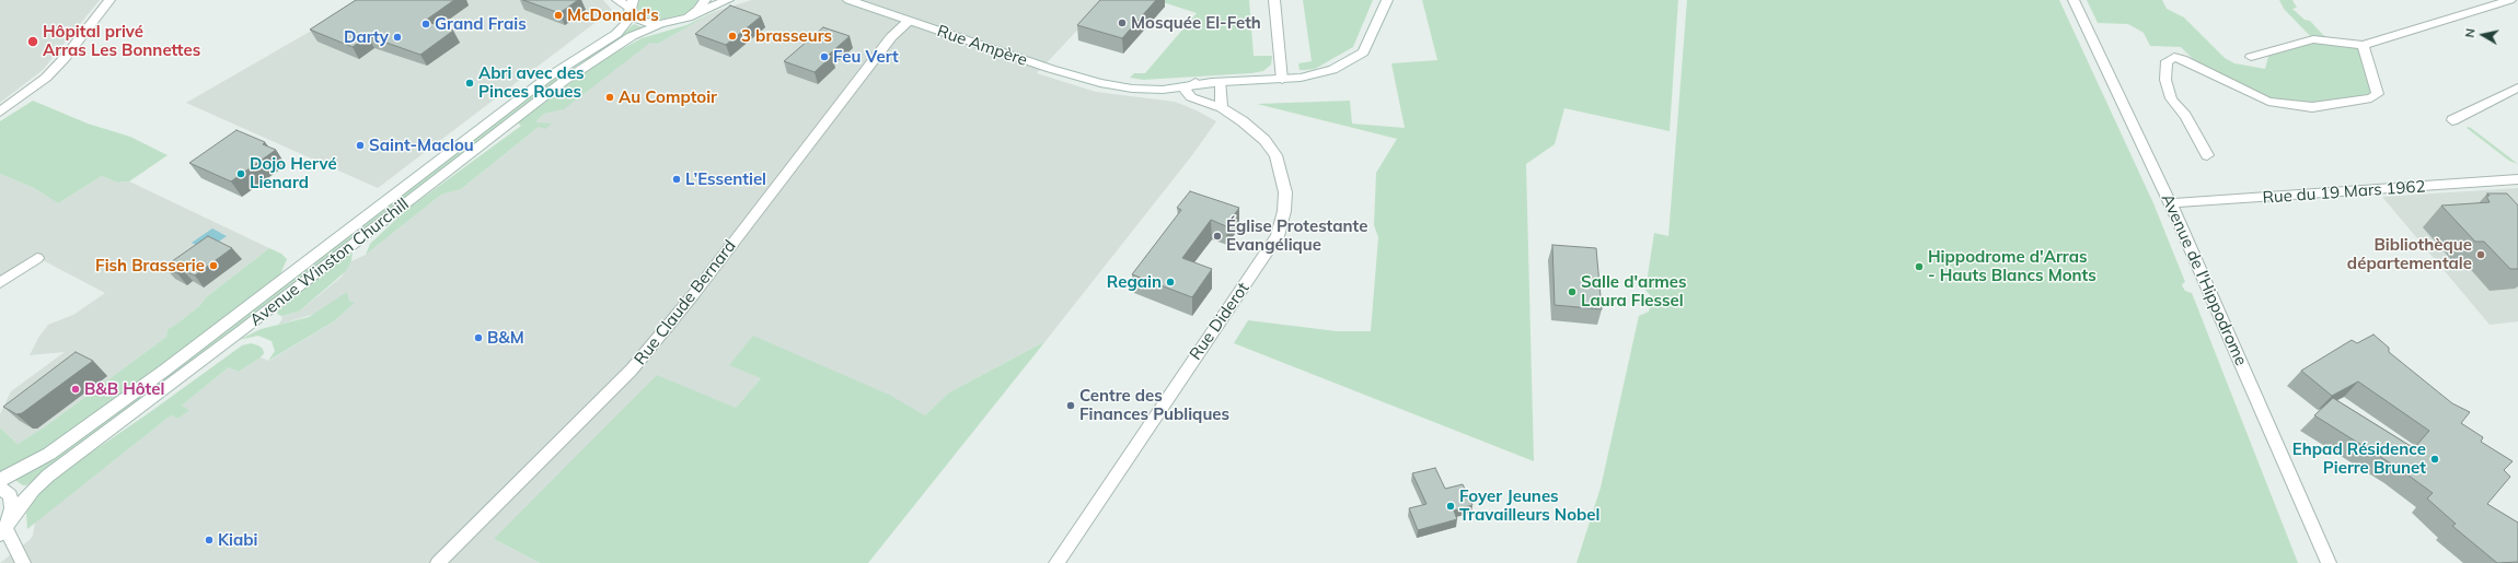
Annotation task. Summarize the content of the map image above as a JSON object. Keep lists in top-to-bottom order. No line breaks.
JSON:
{"streets":{"street":["Rue Ampère","Rue du 19 Mars 1962","Avenue Winston Churchill","Avenue de l'Hippodrome","Rue Claude Bernard","Rue Diderot"]},"crossings":[["Rue Ampère","Rue Claude Bernard"],["Rue Ampère","Rue Diderot"],["Rue du 19 Mars 1962","Avenue de l'Hippodrome"]],"places":["McDonald's","Mosquée El-Feth","Grand Frais","3 brasseurs","Darty","Hôpital privé Arras Les Bonnettes","Feu Vert","Abri avec des Pinces Roues","Au Comptoir","Saint-Maclou","Dojo Hervé Lienard","L’Essentiel","Église Protestante Evangélique","Bibliothèque départementale","Fish Brasserie","Hippodrome d'Arras - Hauts Blancs Monts","Regain","Salle d'armes Laura Flessel","B&M","B&B Hôtel","Centre des Finances Publiques","Ehpad Résidence Pierre Brunet","Foyer Jeunes Travailleurs Nobel","Kiabi"],"north":"left"}
